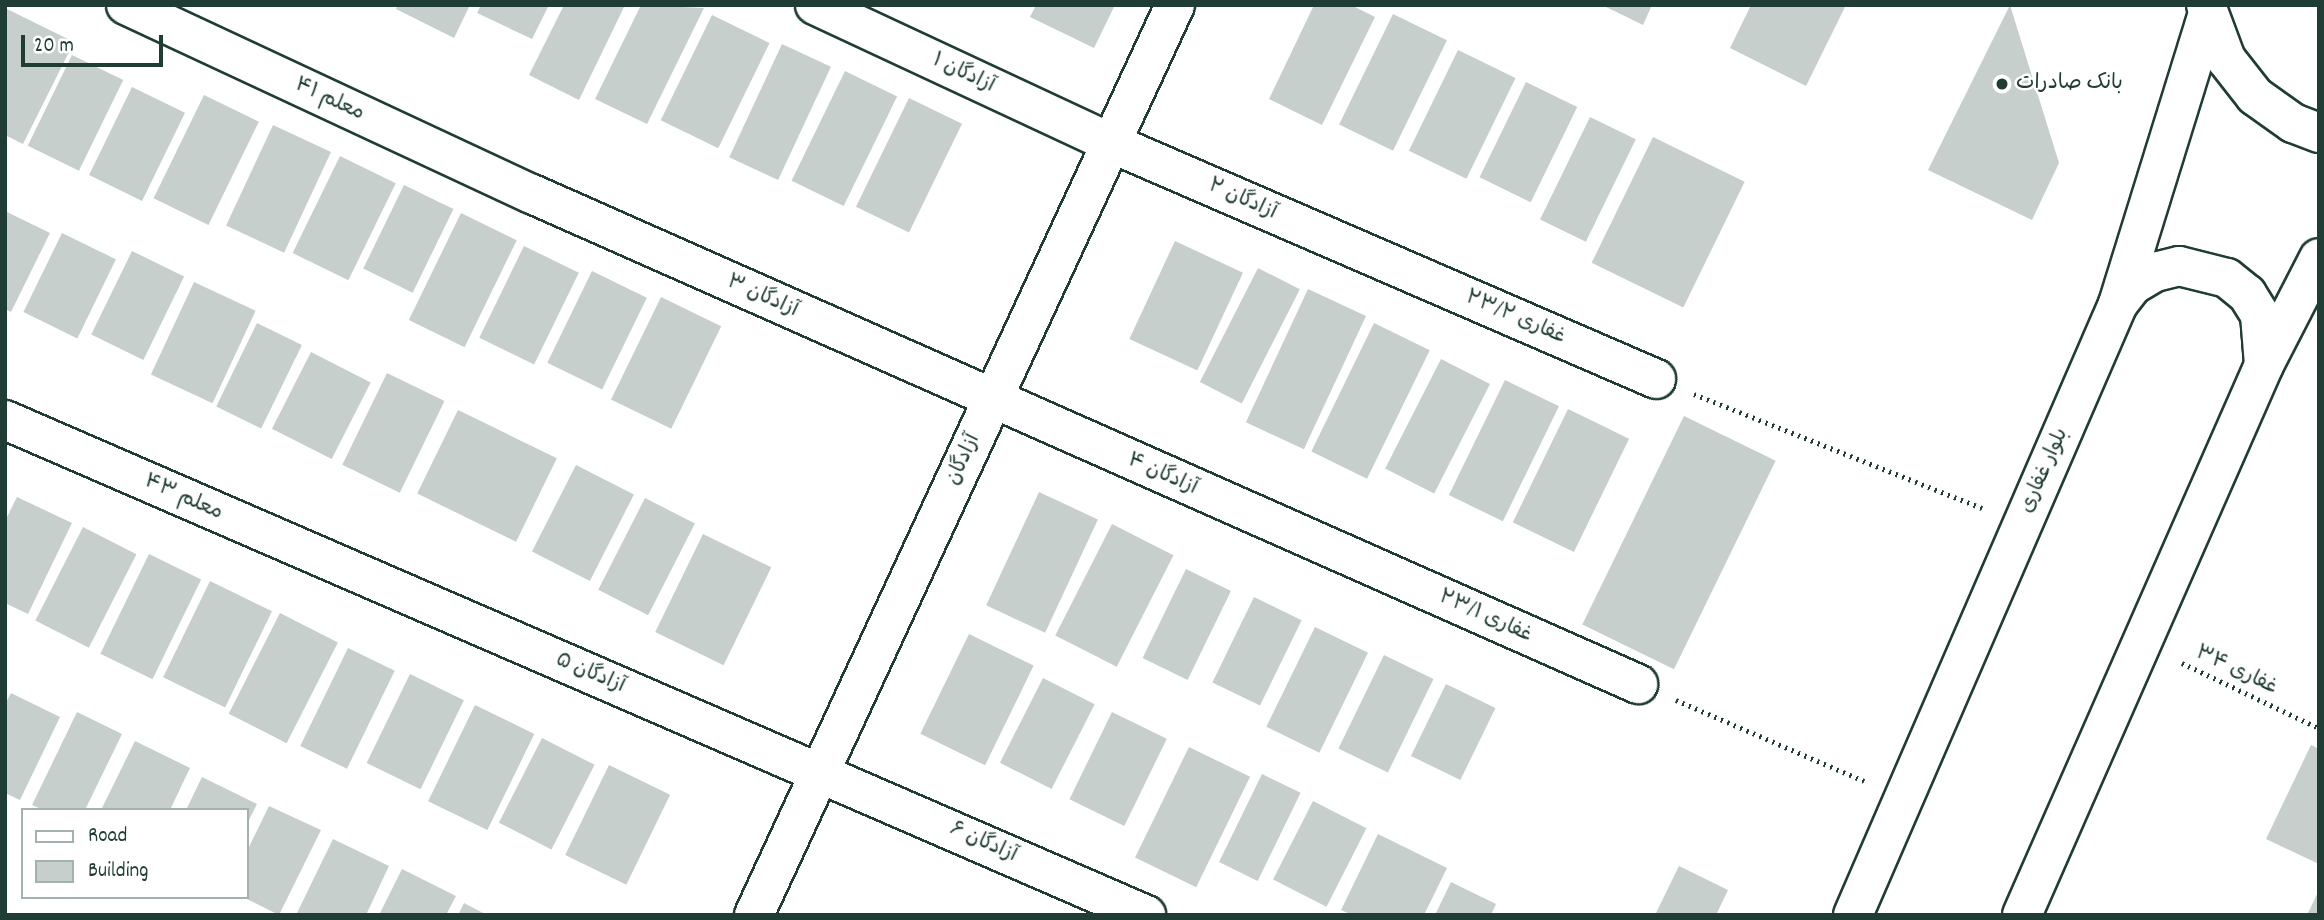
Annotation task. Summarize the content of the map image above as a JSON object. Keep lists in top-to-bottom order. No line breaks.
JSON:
{"streets":{"street":["آزادگان ۱","معلم ۴۱","آزادگان ۲","آزادگان ۳","غفاری ۲۳/۲","آزادگان","بلوار غفاری","آزادگان ۴","معلم ۴۳","غفاری ۲۳/۱","آزادگان ۵","آزادگان ۶"],"path":["غفاری ۳۴"]},"crossings":[["آزادگان ۱","آزادگان ۲"],["آزادگان ۱","آزادگان"],["معلم ۴۱","آزادگان ۳"],["آزادگان ۲","غفاری ۲۳/۲"],["آزادگان ۲","آزادگان"],["آزادگان ۳","آزادگان"],["آزادگان ۳","آزادگان ۴"],["آزادگان","آزادگان ۴"],["آزادگان","آزادگان ۵"],["آزادگان","آزادگان ۶"],["آزادگان ۴","غفاری ۲۳/۱"],["معلم ۴۳","آزادگان ۵"],["آزادگان ۵","آزادگان ۶"]],"places":["بانک صادرات"],"legend":["Road","Building"],"scale_bar":"20 m"}
